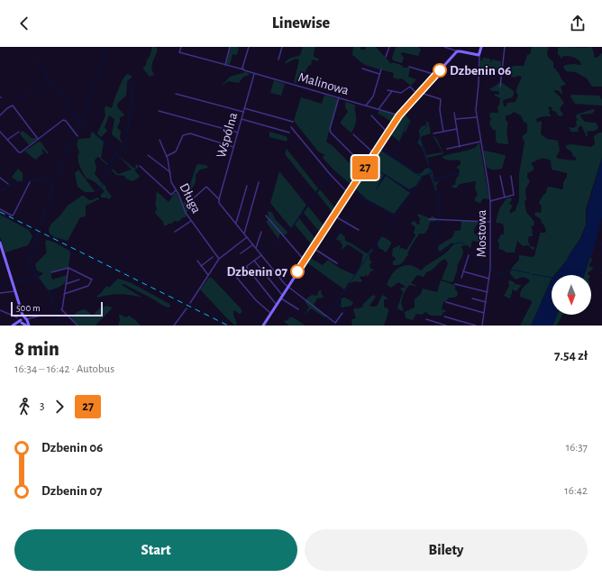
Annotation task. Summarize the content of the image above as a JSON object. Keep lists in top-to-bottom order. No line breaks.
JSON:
{"streets":{"street":["Malinowa","Wspólna","Długa","Mostowa"]},"crossings":[["Malinowa","Wspólna"]],"places":["Dzbenin 06","Dzbenin 07"],"lines":["bus line 27"],"scale_bar":"500 m","north":"bottom","page":{"header":"Linewise","on_map":"27","scale":"500 m","heading":["8 min","16:34 – 16:42 · Autobus","7.54 zł"],"legs":["3","27"],"list":[{"name":"Dzbenin 06","value":"16:37"},{"name":"Dzbenin 07","value":"16:42"}],"buttons":["Start","Bilety"]}}
